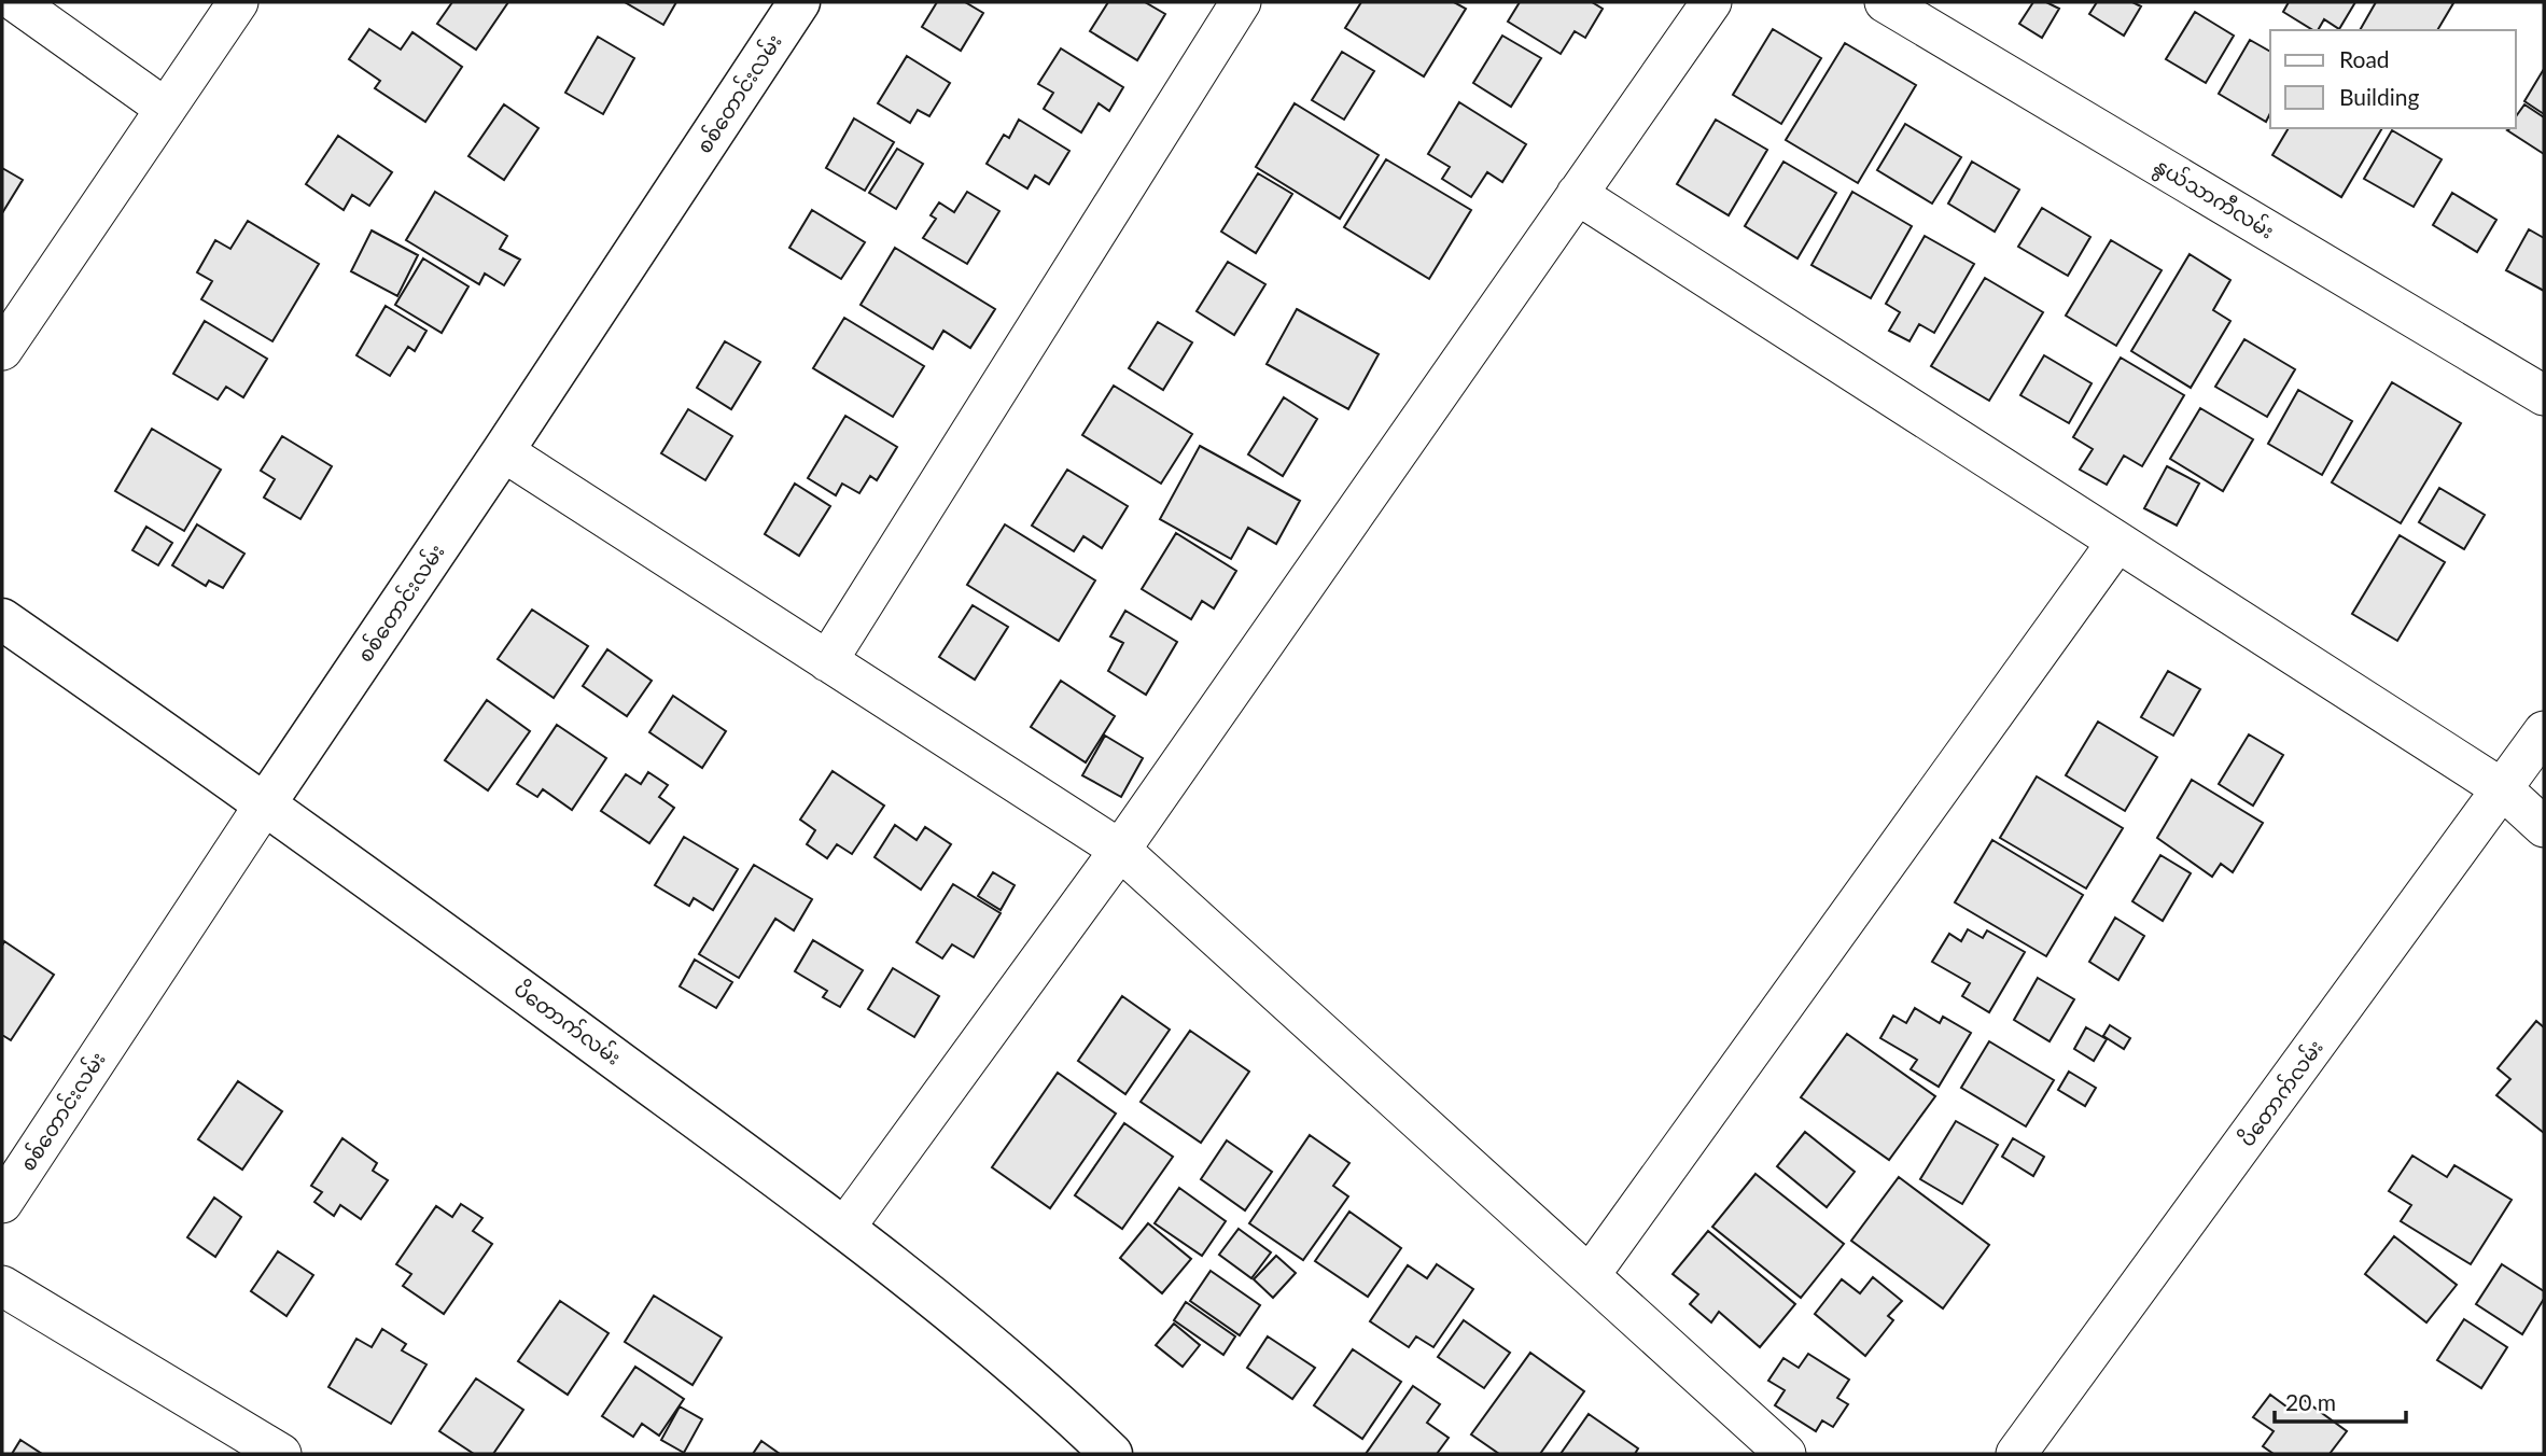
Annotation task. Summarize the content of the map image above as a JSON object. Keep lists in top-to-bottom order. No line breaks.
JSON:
{"streets":{"street":["စစ်တောင်းလမ်း","နွယ်သာကီလမ်း","ပိတောက်လမ်း"]},"crossings":[["စစ်တောင်းလမ်း","ပိတောက်လမ်း"]],"legend":["Road","Building"],"scale_bar":"20 m"}
